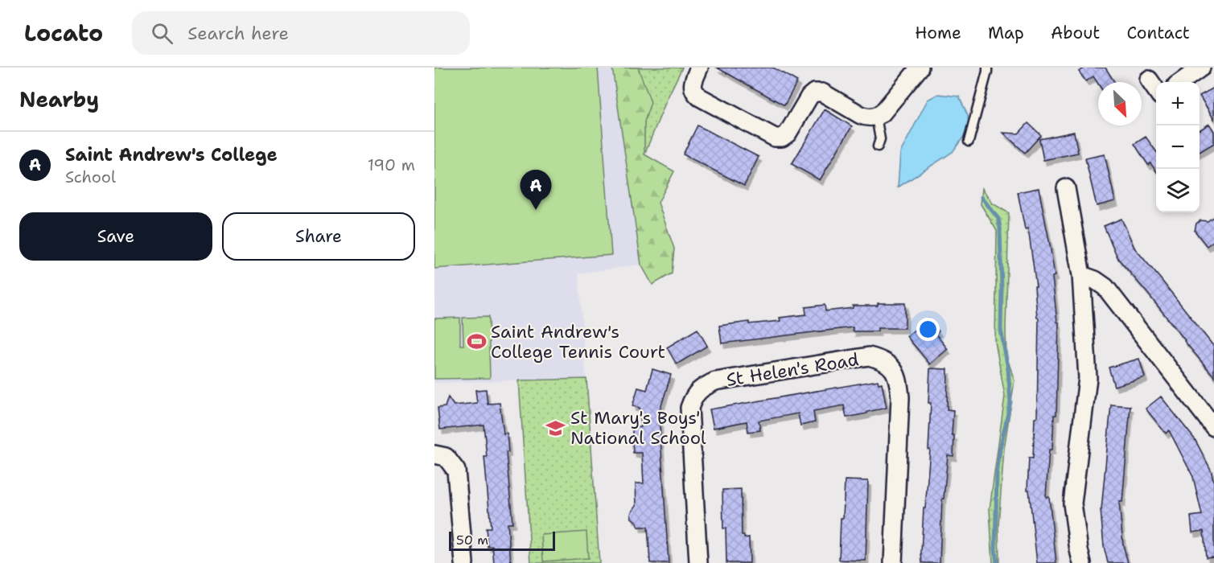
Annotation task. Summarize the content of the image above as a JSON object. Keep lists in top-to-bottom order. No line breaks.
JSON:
{"streets":{"street":["St Helen's Road"]},"places":{"sports":["Saint Andrew's College Tennis Court"],"school or university":["St Mary's Boys' National School"]},"scale_bar":"50 m","north":"bottom right","page":{"header":"Locato","search":"Search here","nav":["Home","Map","About","Contact"],"heading":"Nearby","map_buttons":["+","−"],"list":[{"mark":"A","name":"Saint Andrew's College","note":"School","value":"190 m"}],"pins":"A","buttons":["Save","Share"],"scale":"50 m"}}
